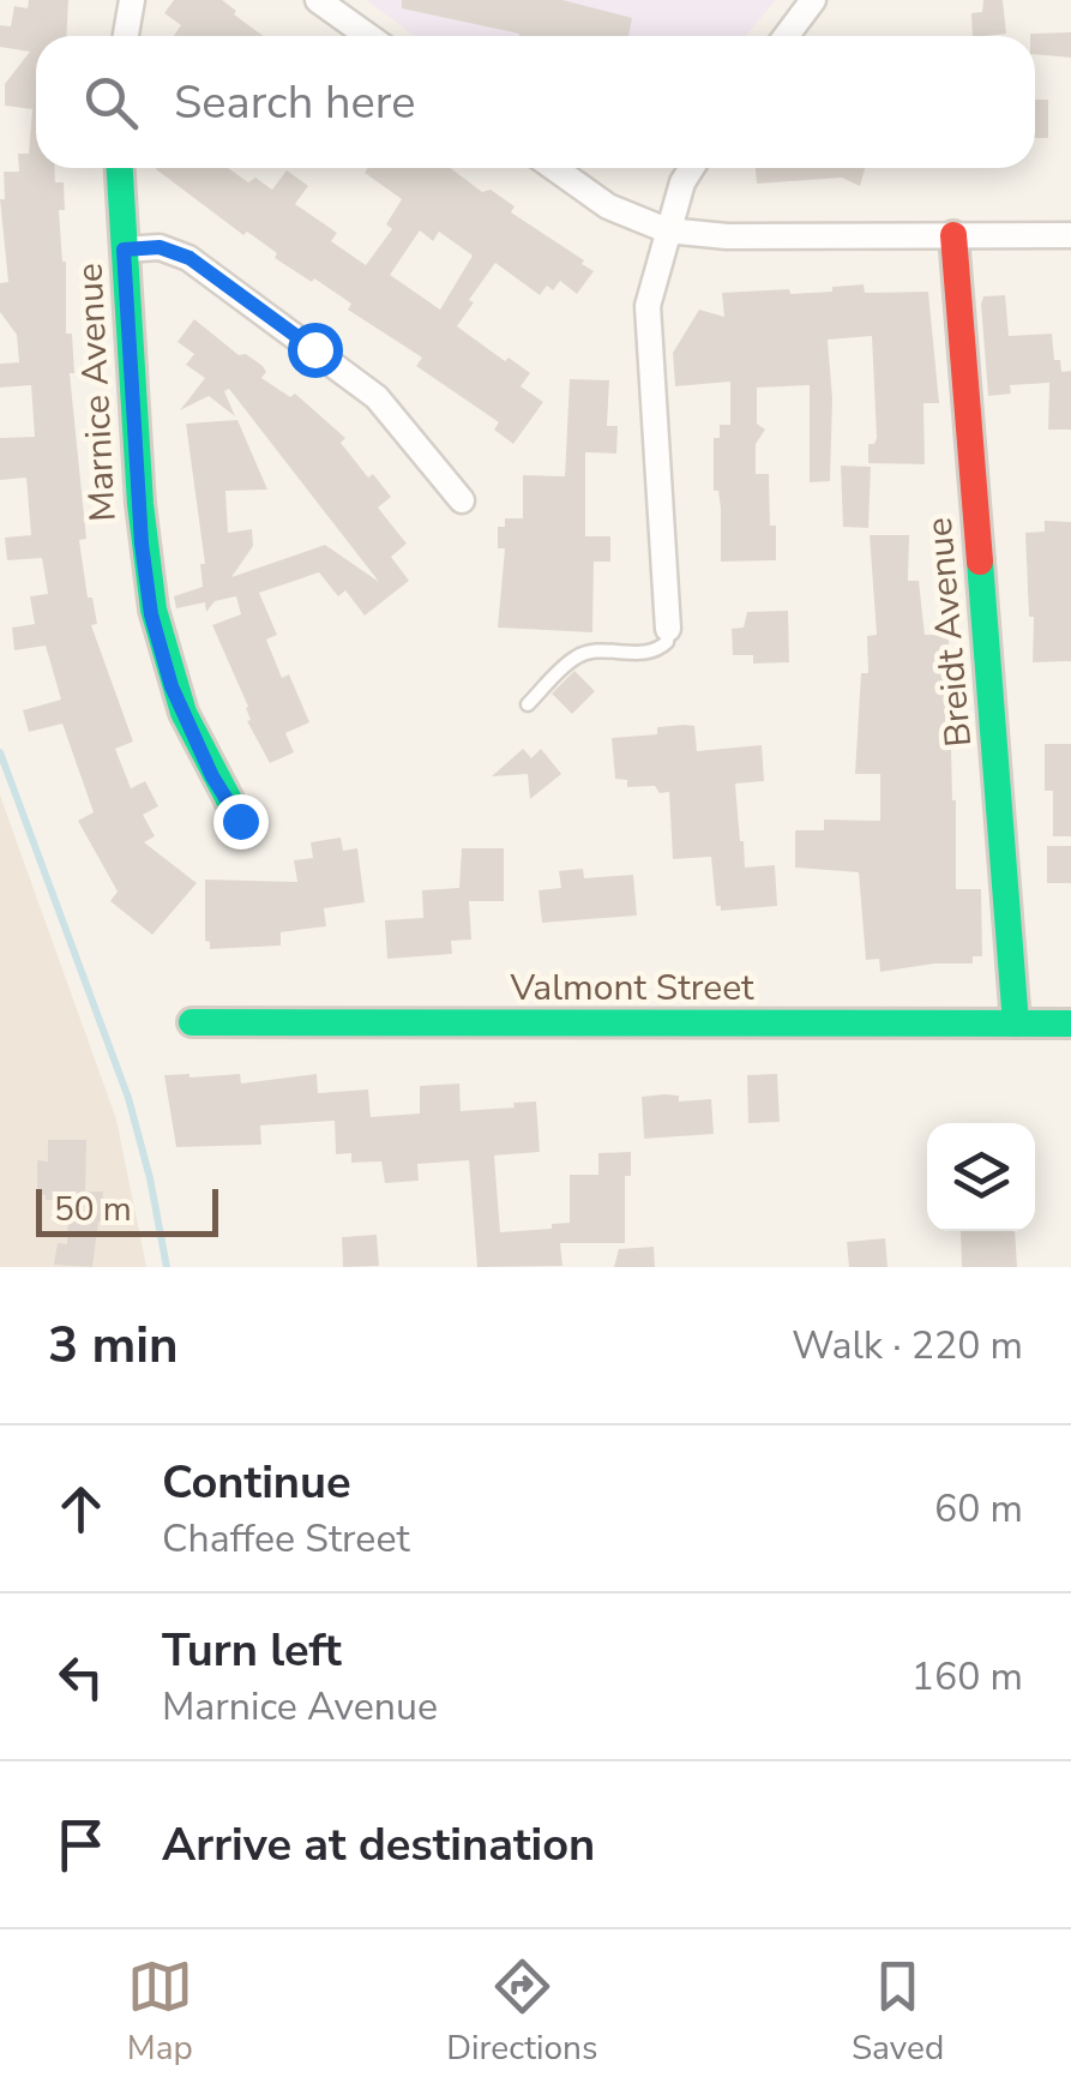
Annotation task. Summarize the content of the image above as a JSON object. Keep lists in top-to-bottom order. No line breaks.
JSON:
{"streets":{"street":["Marnice Avenue","Breidt Avenue","Valmont Street"]},"crossings":[["Breidt Avenue","Valmont Street"]],"scale_bar":"50 m","page":{"search":"Search here","scale":"50 m","heading":["3 min","Walk · 220 m"],"list":[["Continue","Chaffee Street","60 m"],["Turn left","Marnice Avenue","160 m"],"Arrive at destination"],"nav":["Map","Directions","Saved"]}}
